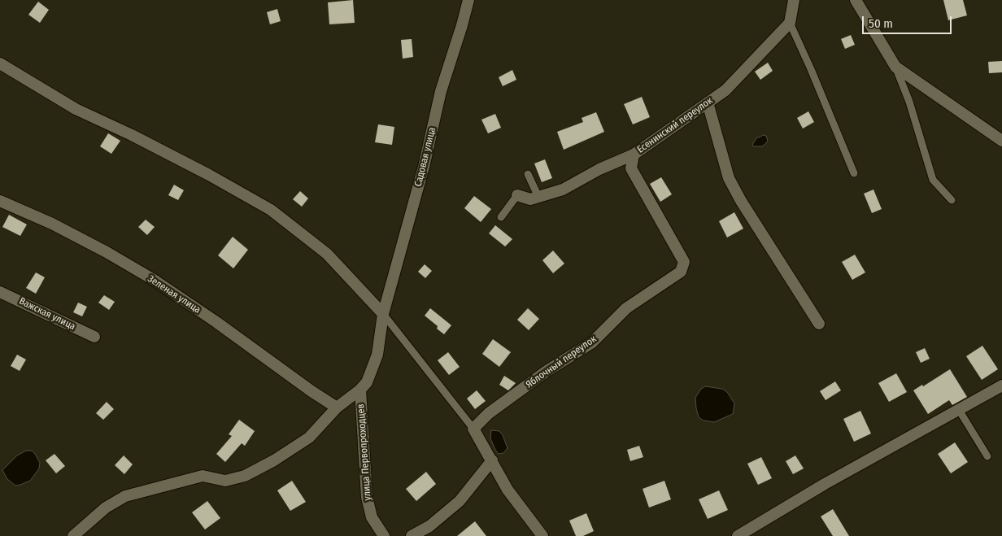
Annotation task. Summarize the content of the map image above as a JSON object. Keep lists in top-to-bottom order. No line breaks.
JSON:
{"streets":{"street":["Есенинский переулок","Садовая улица","Зеленая улица","Важская улица","Яблочный переулок","улица Первопроходцев"]},"crossings":[["Есенинский переулок","Яблочный переулок"],["Садовая улица","улица Первопроходцев"]],"scale_bar":"50 m"}
